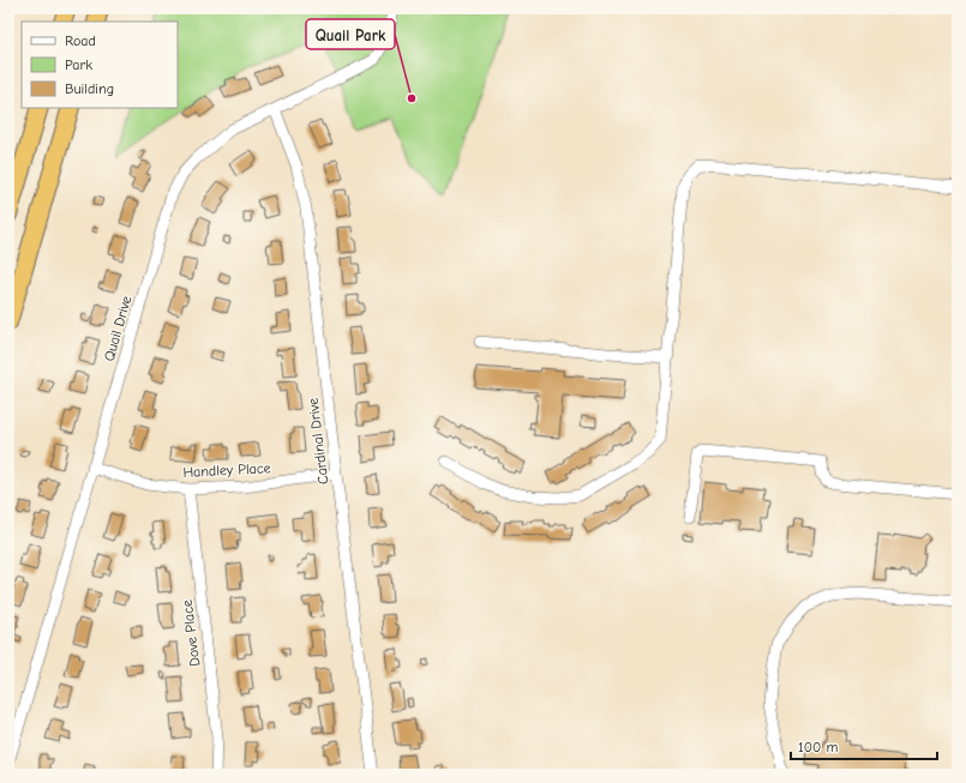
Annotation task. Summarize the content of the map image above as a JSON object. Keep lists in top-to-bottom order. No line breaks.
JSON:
{"streets":{"street":["Quail Drive","Cardinal Drive","Handley Place","Dove Place"]},"crossings":[["Quail Drive","Cardinal Drive"],["Quail Drive","Handley Place"],["Cardinal Drive","Handley Place"],["Handley Place","Dove Place"]],"places":["Quail Park"],"legend":["Road","Park","Building"],"scale_bar":"100 m"}
